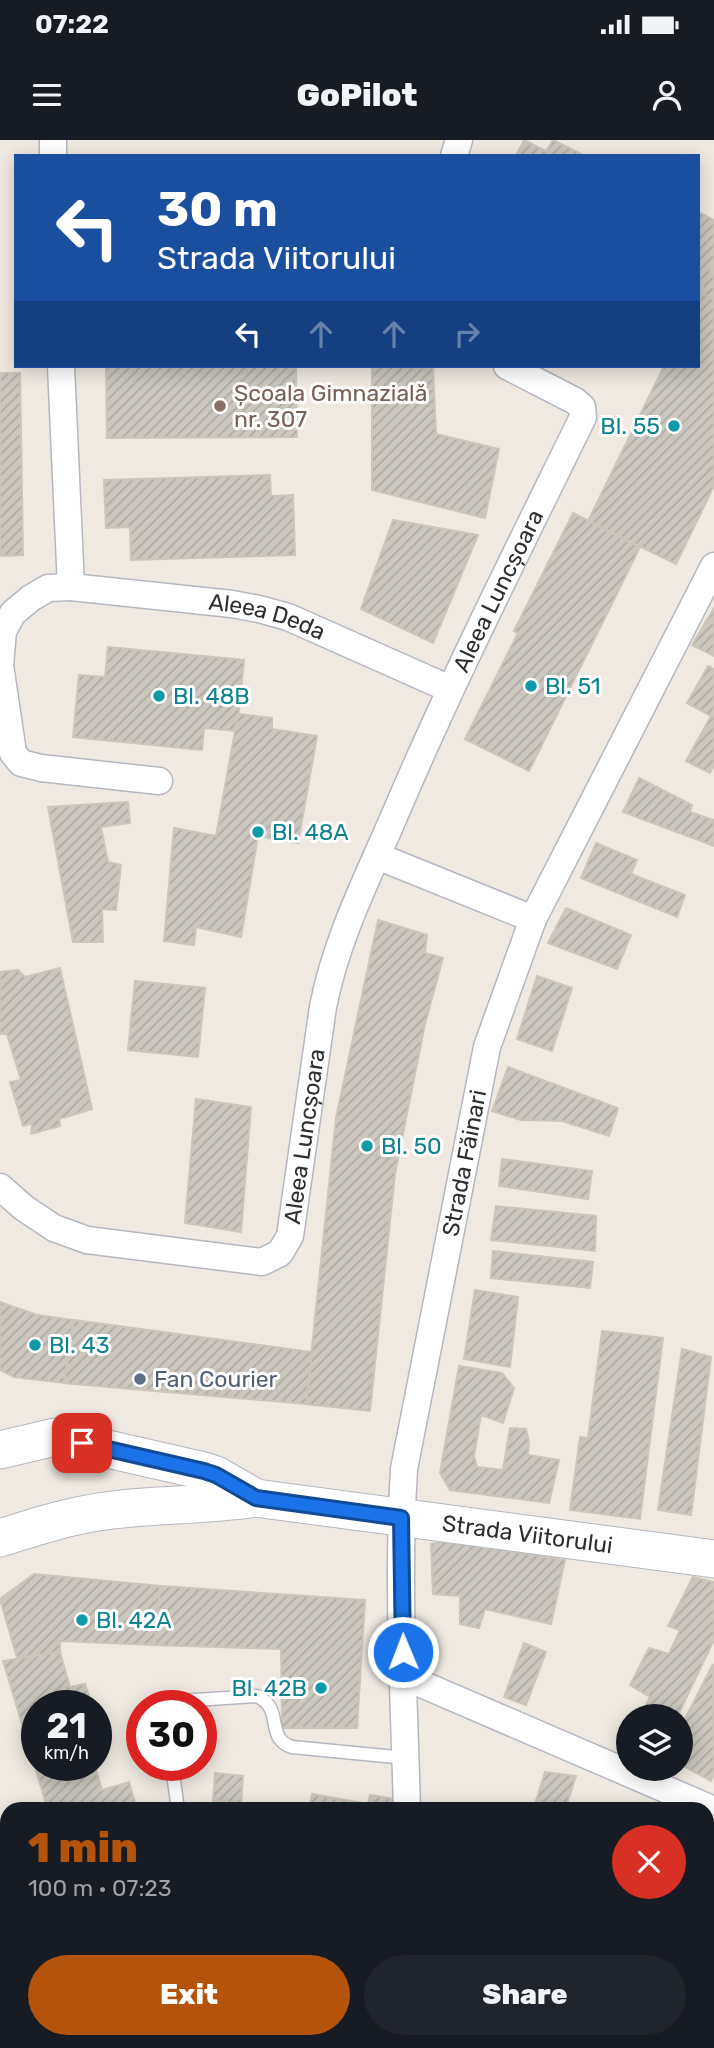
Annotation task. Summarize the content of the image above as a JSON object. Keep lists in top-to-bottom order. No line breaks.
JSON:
{"streets":{"street":["Aleea Luncșoara","Aleea Deda","Strada Făinari","Strada Viitorului"]},"crossings":[["Aleea Luncșoara","Aleea Deda"],["Strada Făinari","Strada Viitorului"]],"places":["Școala Gimnazială nr. 307","Bl. 55","Bl. 51","Bl. 48B","Bl. 48A","Bl. 50","Bl. 43","Fan Courier","Bl. 42A","Bl. 42B"],"page":{"status":"07:22","header":"GoPilot","turn":["30 m","Strada Viitorului"],"speed":"21 km/h","limit":"30","heading":["1 min","100 m · 07:23"],"buttons":["Exit","Share"]}}
